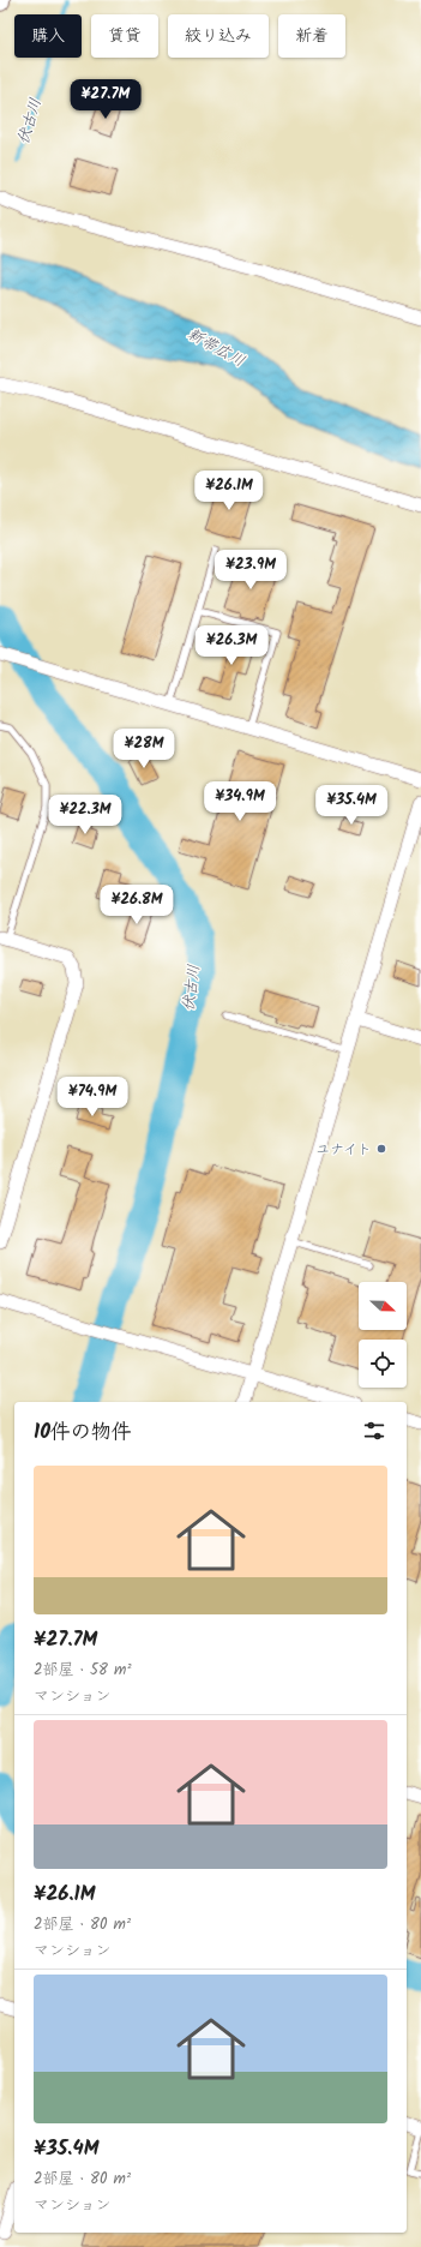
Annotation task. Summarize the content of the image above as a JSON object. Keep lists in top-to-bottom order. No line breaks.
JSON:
{"water":["伏古川","新帯広川"],"places":["ユナイト"],"north":"right","page":{"chip":["購入","賃貸","絞り込み","新着"],"price":["¥27.7M","¥26.1M","¥23.9M","¥26.3M","¥28M","¥34.9M","¥35.4M","¥22.3M","¥26.8M","¥74.9M"],"heading":"10件の物件","list":[{"name":"¥27.7M","note":"2部屋 · 58 m² · マンション"},{"name":"¥26.1M","note":"2部屋 · 80 m² · マンション"},{"name":"¥35.4M","note":"2部屋 · 80 m² · マンション"}]}}
